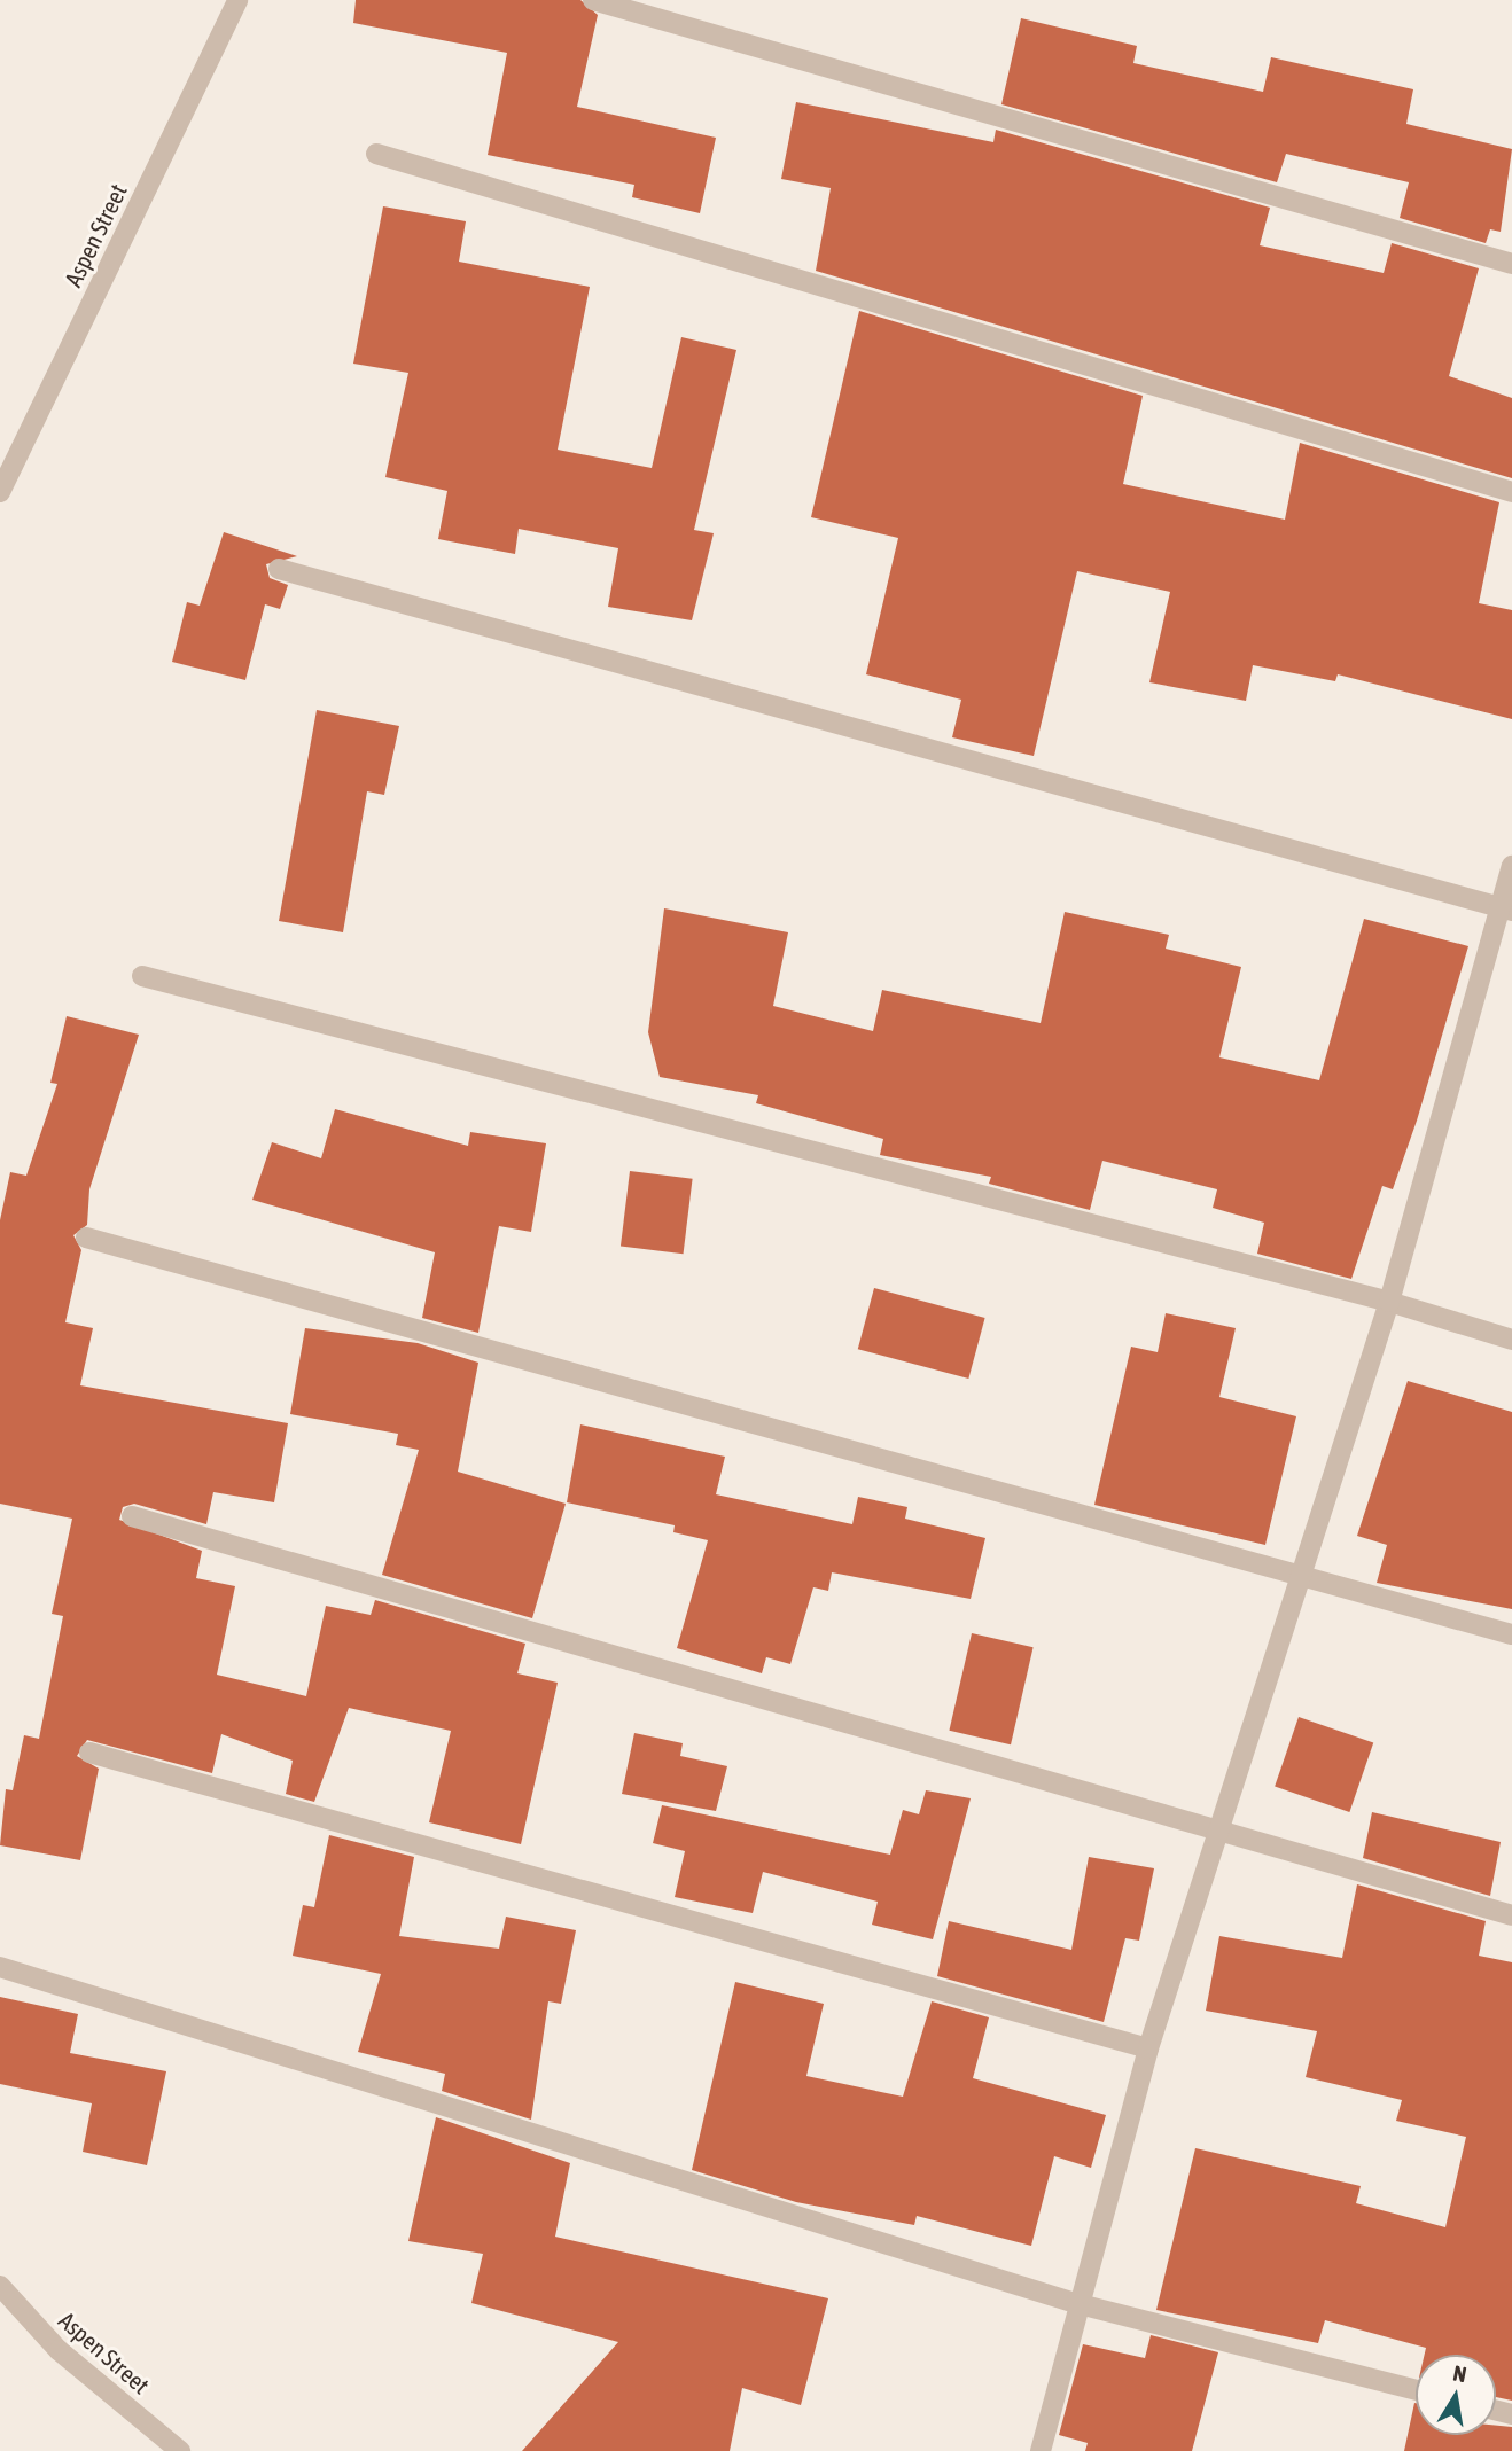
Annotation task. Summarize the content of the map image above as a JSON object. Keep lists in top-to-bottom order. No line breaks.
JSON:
{"streets":{"street":["Aspen Street"]},"north":"top"}
